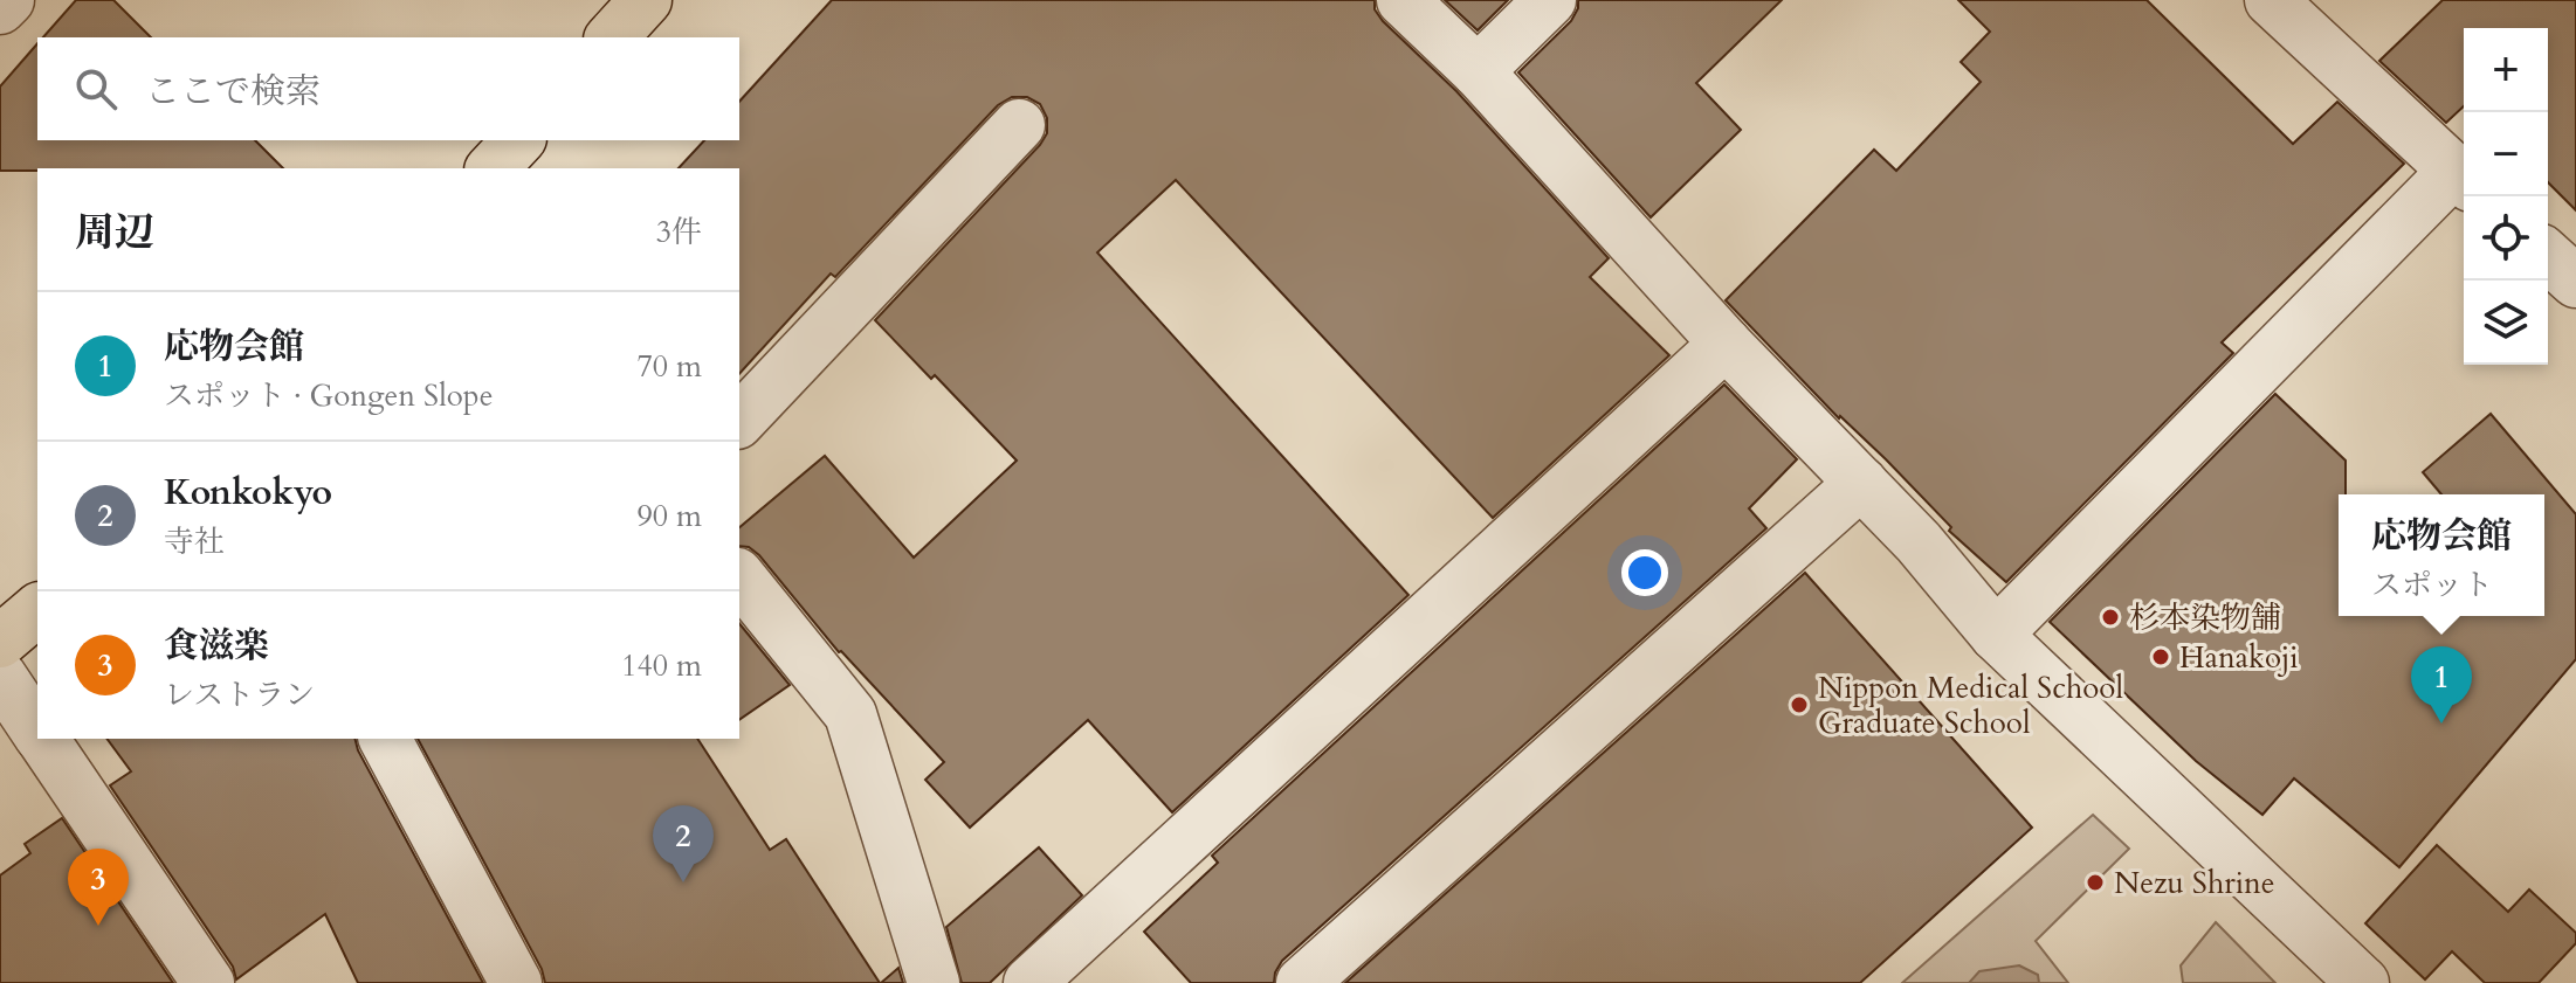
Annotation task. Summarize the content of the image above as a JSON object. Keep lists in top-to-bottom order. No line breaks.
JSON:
{"places":["杉本染物舗","Hanakoji","Nippon Medical School Graduate School","Nezu Shrine"],"page":{"map_buttons":["+","−"],"search":"ここで検索","heading":["周辺","3件"],"list":[{"mark":"1","name":"応物会館","note":"スポット · Gongen Slope","value":"70 m"},{"mark":"2","name":"Konkokyo","note":"寺社","value":"90 m"},{"mark":"3","name":"食滋楽","note":"レストラン","value":"140 m"}],"popup":["応物会館","スポット"],"pins":["1","2","3"]}}
